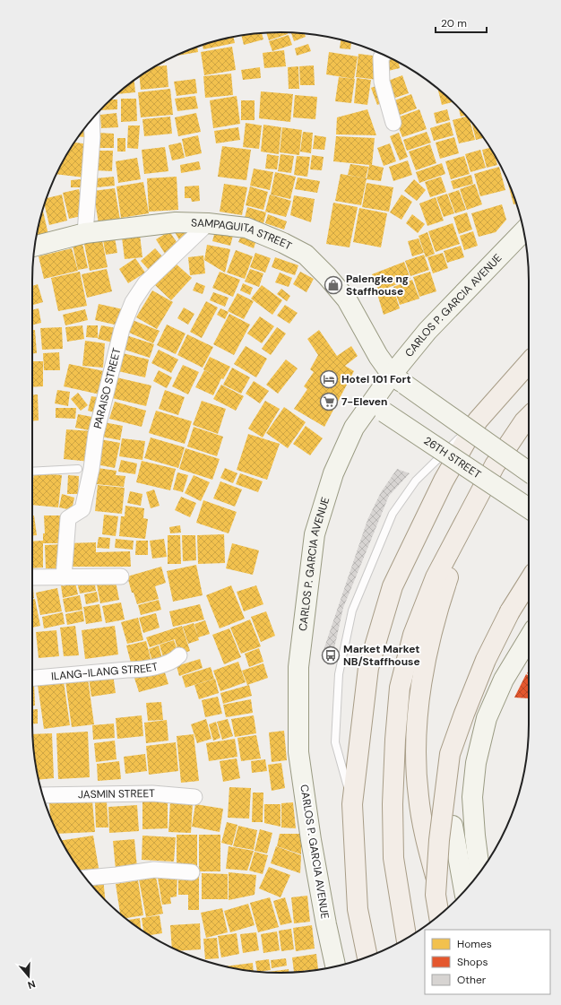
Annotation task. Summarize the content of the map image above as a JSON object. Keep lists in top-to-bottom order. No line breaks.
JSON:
{"streets":{"main road":["SAMPAGUITA STREET","CARLOS P. GARCIA AVENUE","26TH STREET"],"street":["PARAISO STREET","ILANG-ILANG STREET","JASMIN STREET"]},"crossings":[["SAMPAGUITA STREET","CARLOS P. GARCIA AVENUE"],["SAMPAGUITA STREET","PARAISO STREET"],["CARLOS P. GARCIA AVENUE","26TH STREET"]],"places":{"shop":["Palengke ng Staffhouse"],"hotel":["Hotel 101 Fort"],"supermarket":["7-Eleven"],"bus stop":["Market Market NB/Staffhouse"]},"legend":["Homes","Shops","Other"],"scale_bar":"20 m","north":"bottom"}
